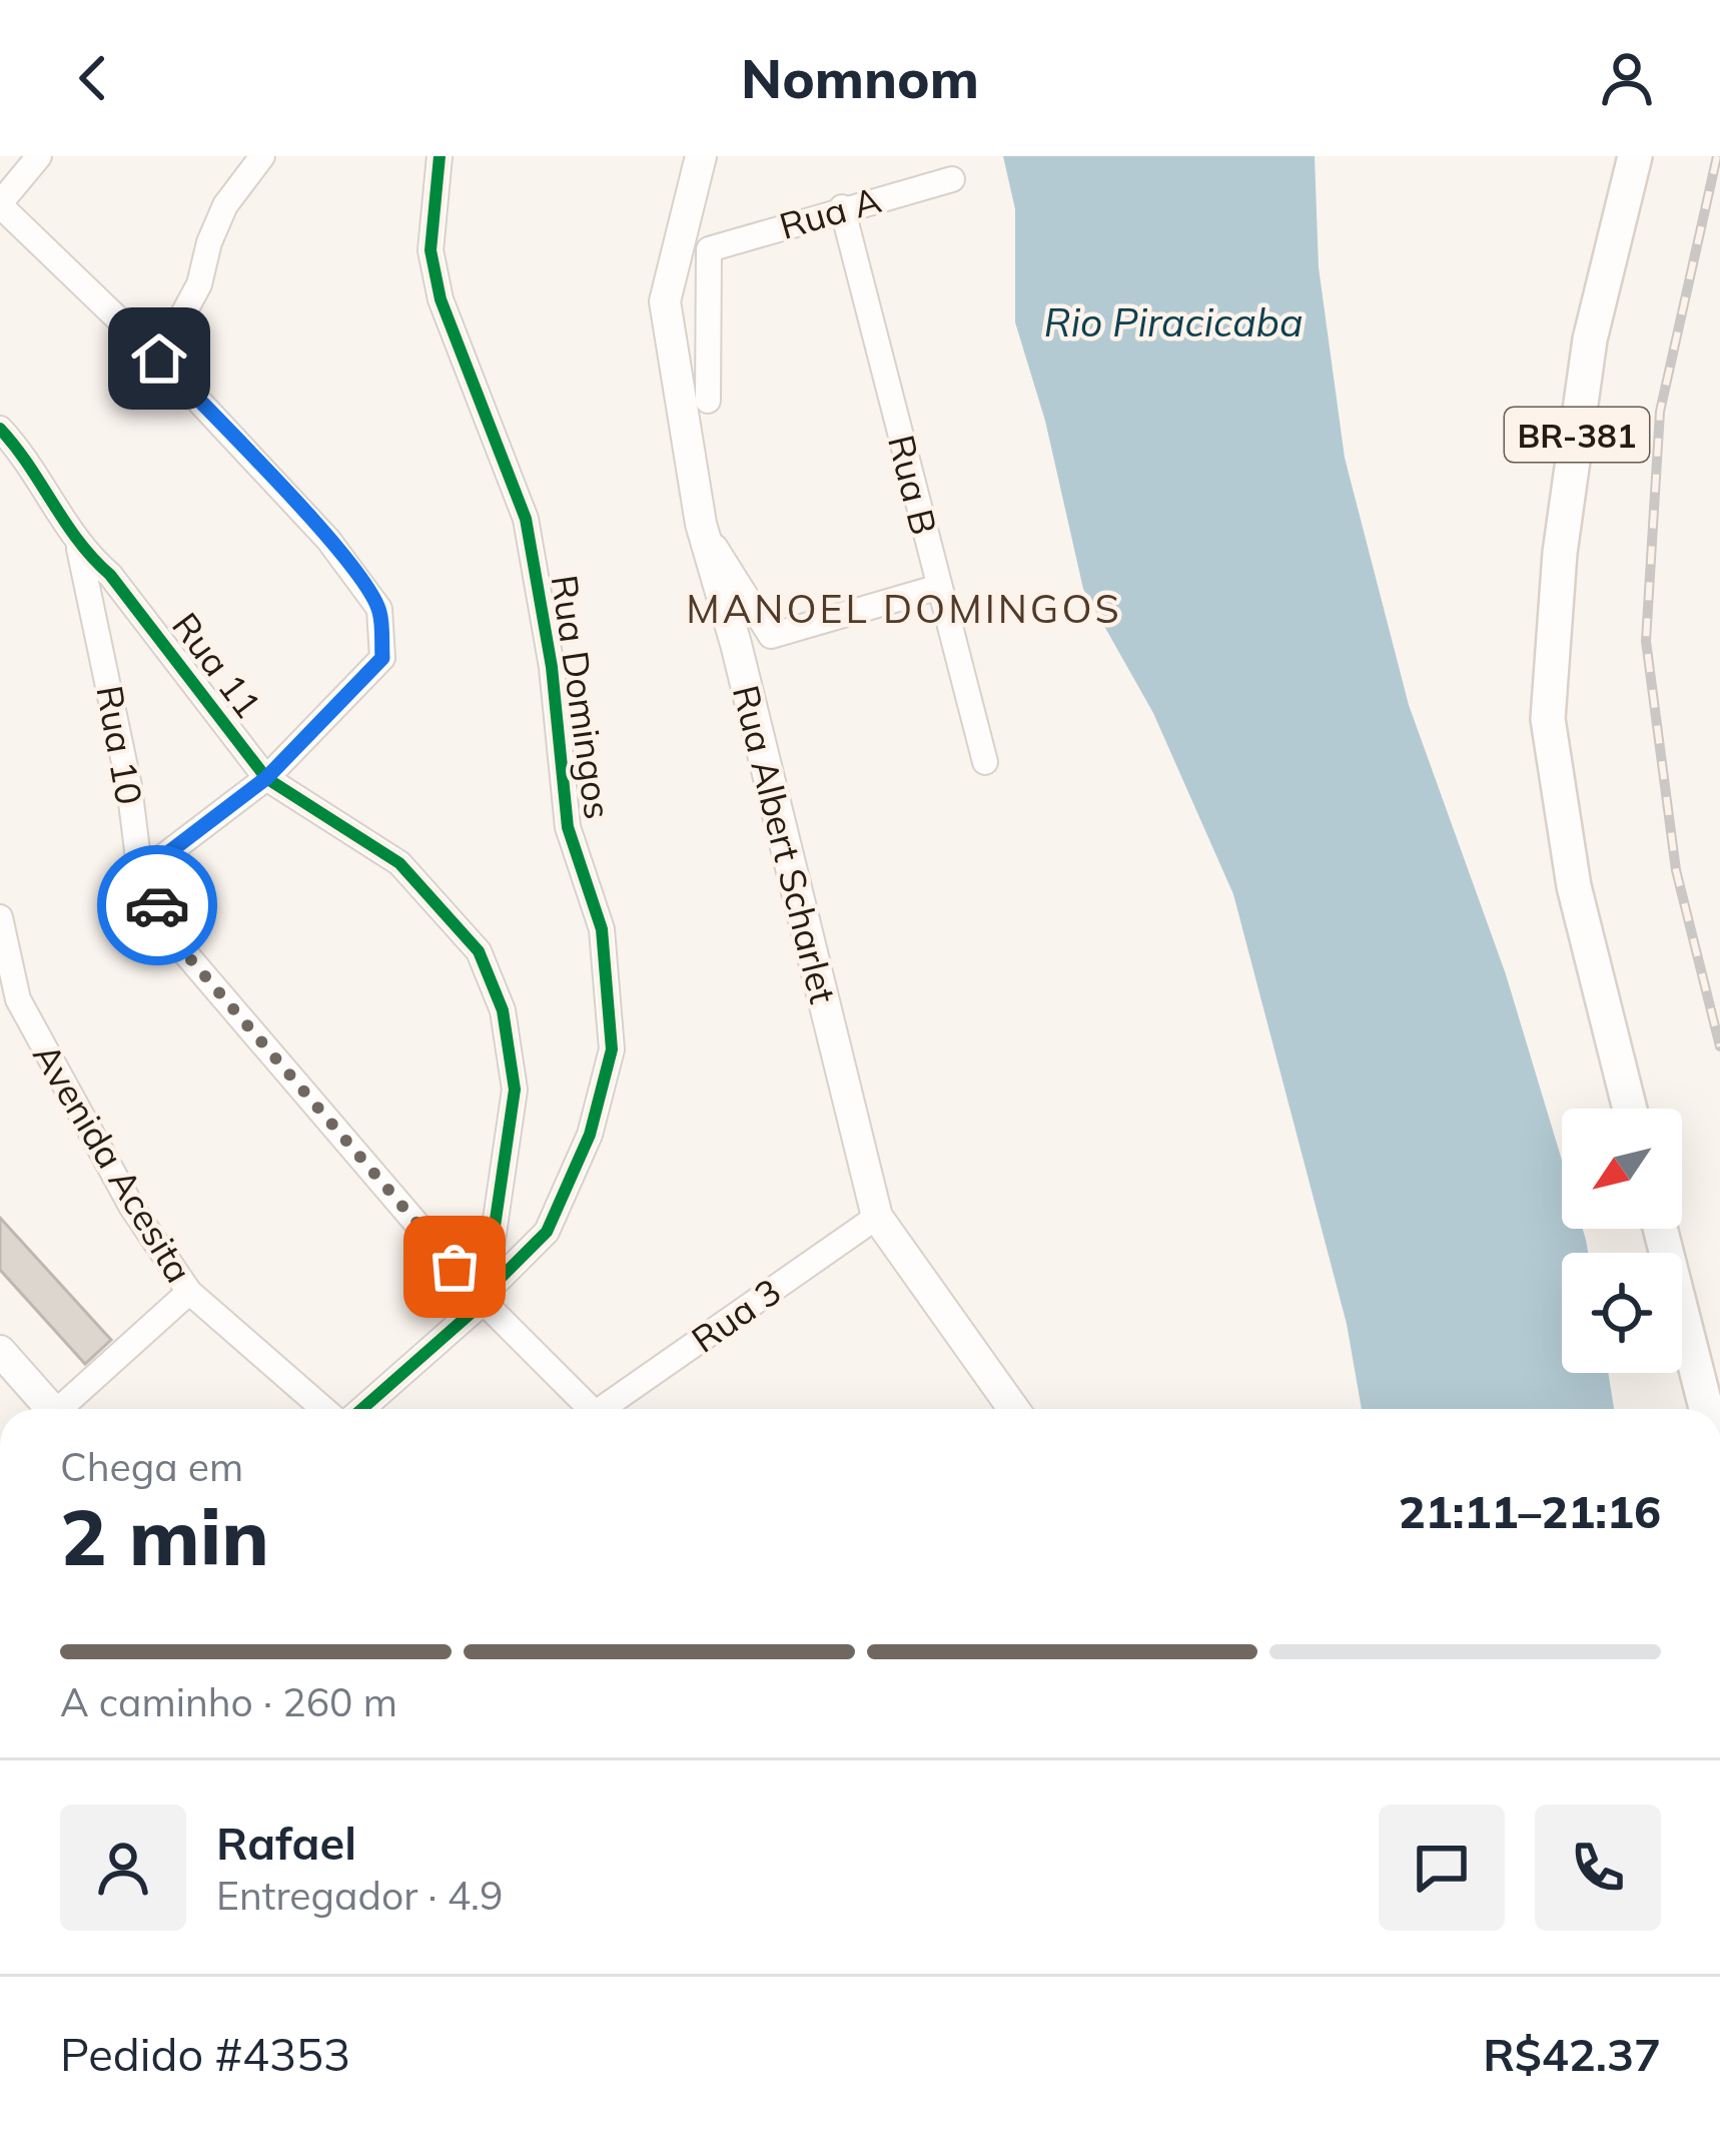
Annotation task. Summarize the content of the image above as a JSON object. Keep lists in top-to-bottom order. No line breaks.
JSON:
{"streets":{"highway":["BR-381"],"main road":["Rua Albert Scharlet"],"street":["Rua A","Rua B","Rua 11","Rua Domingos","Rua 10","Avenida Acesita","Rua 3"]},"crossings":[["Rua A","Rua B"],["Rua 11","Rua Domingos"],["Rua 11","Rua 10"],["Rua Domingos","Rua 10"],["Rua Albert Scharlet","Rua 3"]],"districts":["MANOEL DOMINGOS"],"water":["Rio Piracicaba"],"north":"bottom left","page":{"header":"Nomnom","heading":["2 min","Chega em","21:11–21:16"],"panel":["Rafael","Entregador · 4.9","Pedido #4353","R$42.37"],"bar":"A caminho · 260 m"}}
